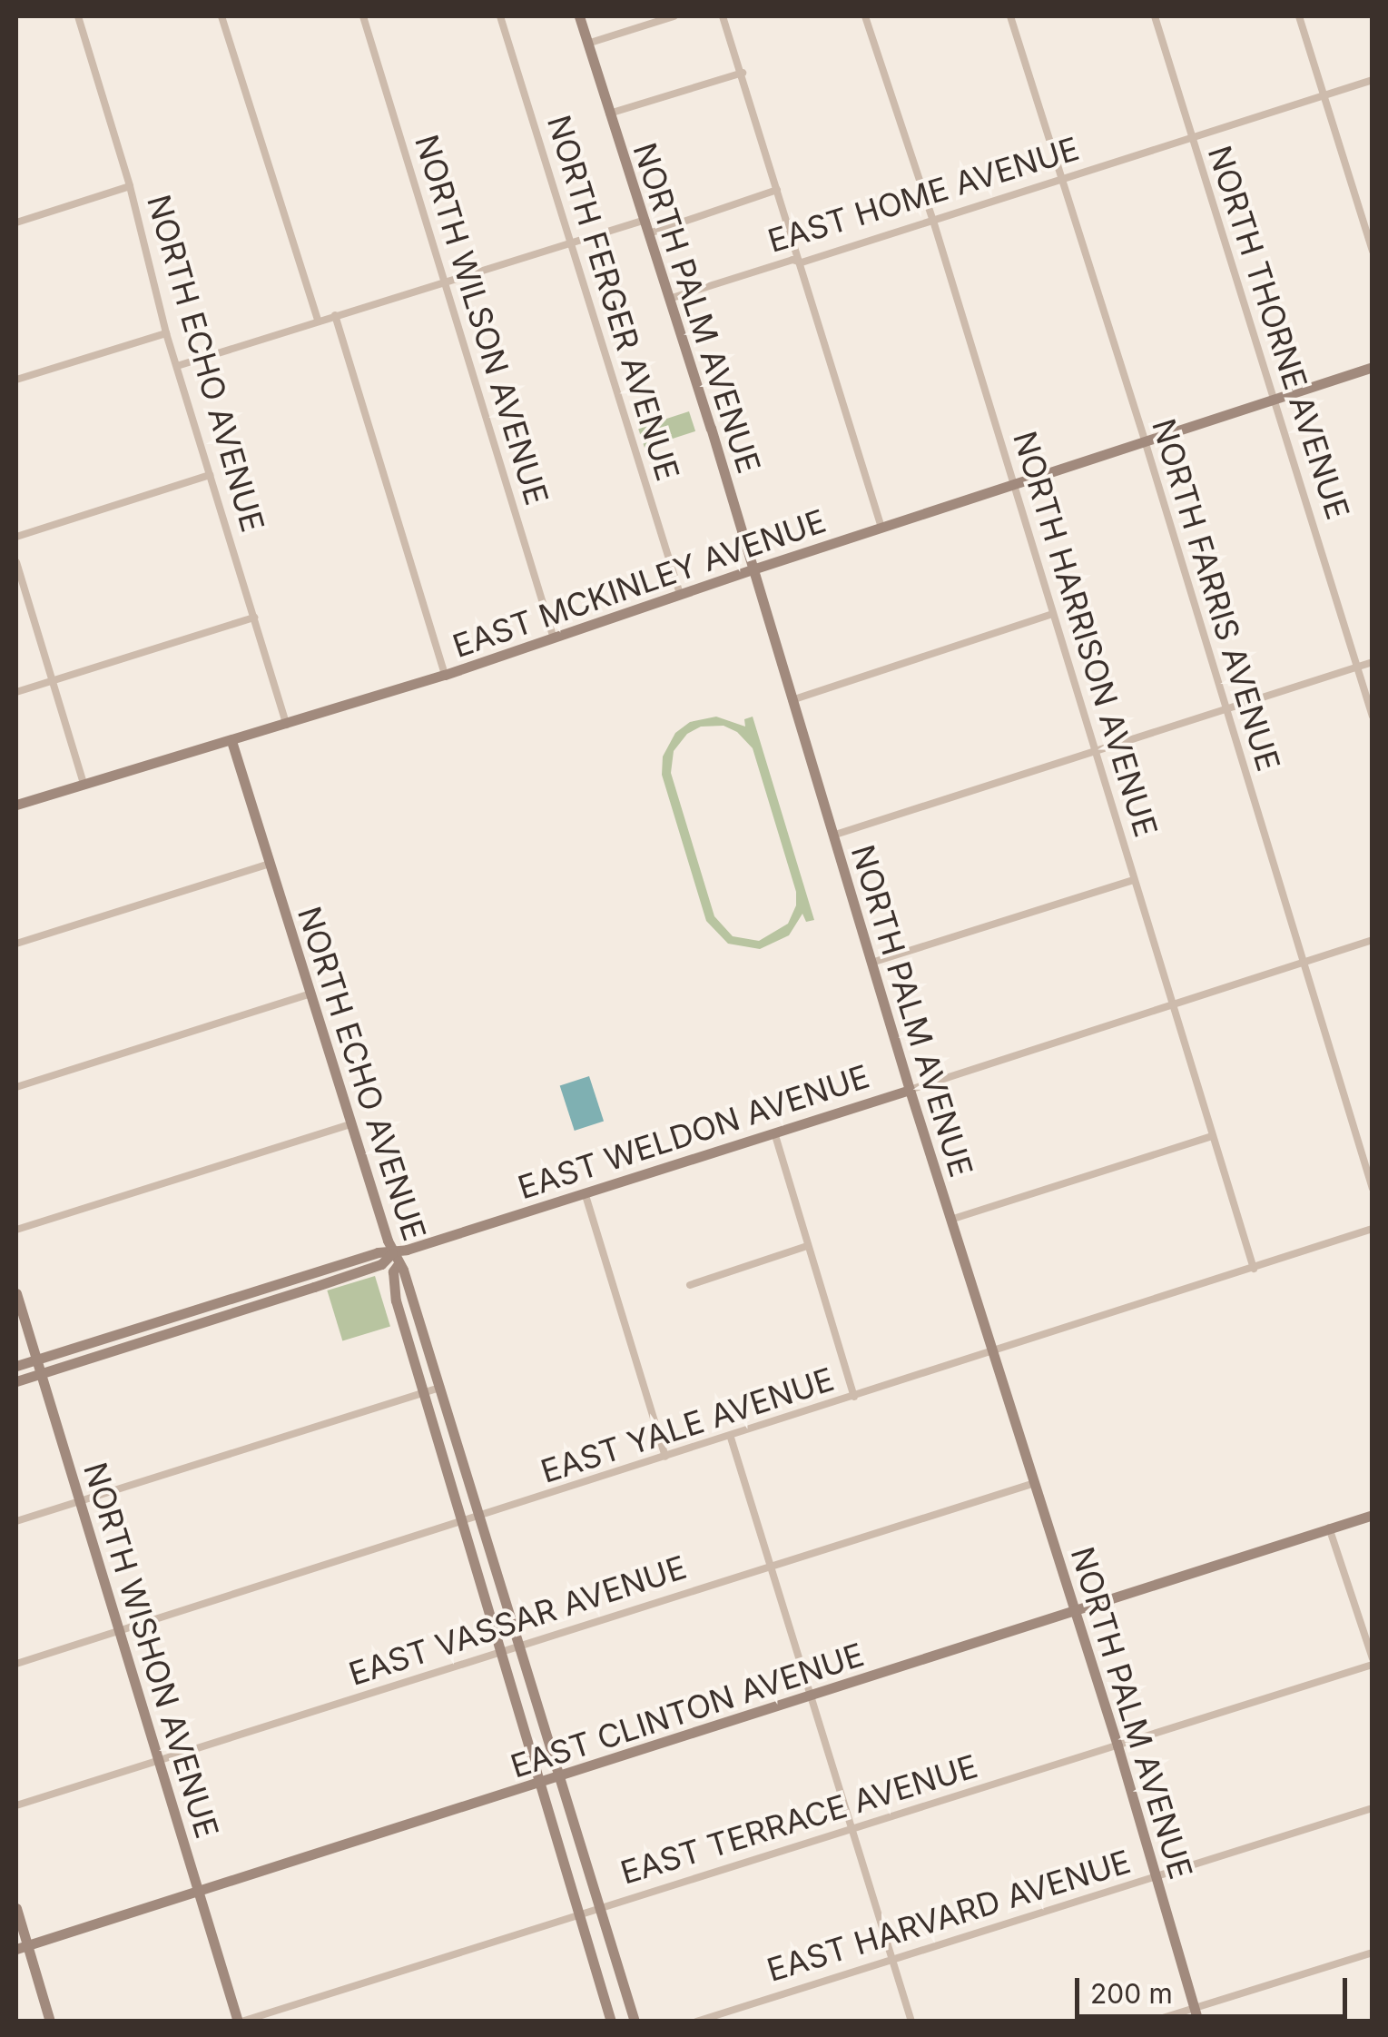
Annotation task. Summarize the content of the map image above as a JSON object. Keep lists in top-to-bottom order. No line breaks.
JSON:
{"streets":{"main road":["NORTH PALM AVENUE","NORTH ECHO AVENUE","EAST MCKINLEY AVENUE","EAST WELDON AVENUE","NORTH WISHON AVENUE","EAST CLINTON AVENUE"],"street":["EAST HOME AVENUE","NORTH FERGER AVENUE","NORTH WILSON AVENUE","NORTH THORNE AVENUE","NORTH FARRIS AVENUE","NORTH HARRISON AVENUE","EAST YALE AVENUE","EAST VASSAR AVENUE","EAST TERRACE AVENUE","EAST HARVARD AVENUE"]},"crossings":[["EAST HOME AVENUE","NORTH PALM AVENUE"],["EAST HOME AVENUE","NORTH THORNE AVENUE"],["EAST HOME AVENUE","NORTH FARRIS AVENUE"],["EAST HOME AVENUE","NORTH HARRISON AVENUE"],["NORTH FERGER AVENUE","EAST MCKINLEY AVENUE"],["NORTH PALM AVENUE","EAST MCKINLEY AVENUE"],["NORTH PALM AVENUE","EAST WELDON AVENUE"],["NORTH PALM AVENUE","EAST YALE AVENUE"],["NORTH PALM AVENUE","EAST VASSAR AVENUE"],["NORTH PALM AVENUE","EAST CLINTON AVENUE"],["NORTH PALM AVENUE","EAST TERRACE AVENUE"],["NORTH PALM AVENUE","EAST HARVARD AVENUE"],["NORTH WILSON AVENUE","EAST MCKINLEY AVENUE"],["NORTH THORNE AVENUE","EAST MCKINLEY AVENUE"],["NORTH ECHO AVENUE","EAST MCKINLEY AVENUE"],["NORTH ECHO AVENUE","EAST WELDON AVENUE"],["NORTH ECHO AVENUE","EAST YALE AVENUE"],["NORTH ECHO AVENUE","EAST VASSAR AVENUE"],["NORTH ECHO AVENUE","EAST CLINTON AVENUE"],["NORTH ECHO AVENUE","EAST TERRACE AVENUE"],["EAST MCKINLEY AVENUE","NORTH FARRIS AVENUE"],["EAST MCKINLEY AVENUE","NORTH HARRISON AVENUE"],["NORTH FARRIS AVENUE","EAST WELDON AVENUE"],["NORTH HARRISON AVENUE","EAST WELDON AVENUE"],["NORTH HARRISON AVENUE","EAST YALE AVENUE"],["EAST WELDON AVENUE","NORTH WISHON AVENUE"],["EAST YALE AVENUE","NORTH WISHON AVENUE"],["EAST VASSAR AVENUE","NORTH WISHON AVENUE"],["NORTH WISHON AVENUE","EAST CLINTON AVENUE"],["NORTH WISHON AVENUE","EAST TERRACE AVENUE"]],"scale_bar":"200 m"}
